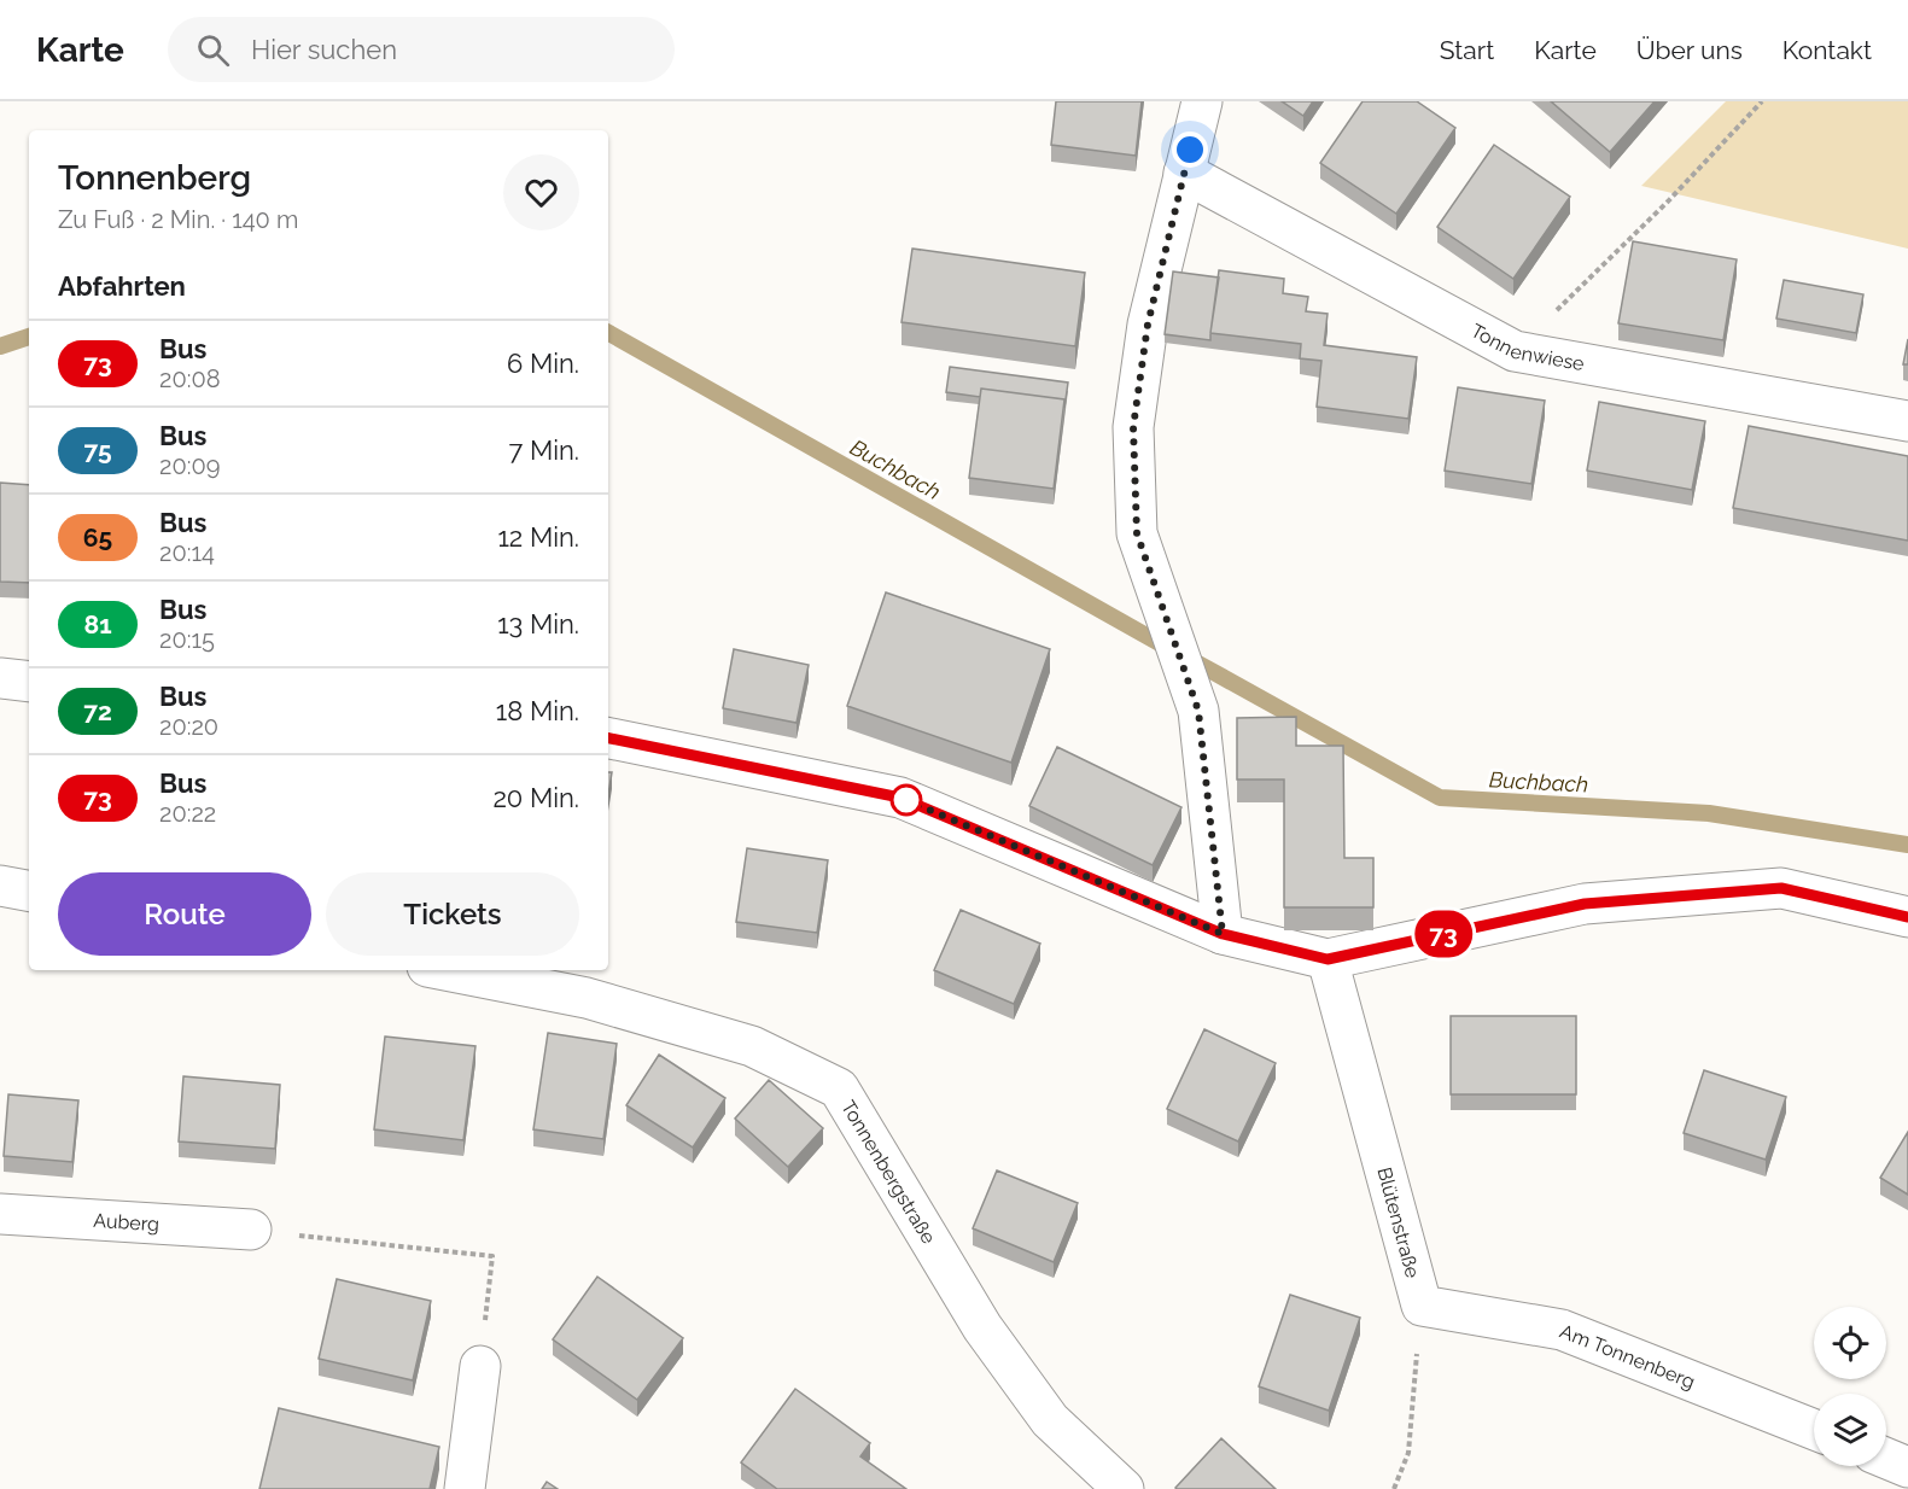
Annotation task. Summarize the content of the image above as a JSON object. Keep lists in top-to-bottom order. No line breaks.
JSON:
{"streets":{"street":["Tonnenwiese","Tonnenbergstraße","Auberg","Blütenstraße","Am Tonnenberg"]},"crossings":[["Blütenstraße","Am Tonnenberg"]],"water":["Buchbach"],"lines":["bus line 73"],"page":{"header":"Karte","search":"Hier suchen","nav":["Start","Karte","Über uns","Kontakt"],"on_map":"73","heading":[["Tonnenberg","Zu Fuß · 2 Min. · 140 m"],"Abfahrten"],"list":[{"mark":"73","name":"Bus","note":"20:08","value":"6 Min."},{"mark":"75","name":"Bus","note":"20:09","value":"7 Min."},{"mark":"65","name":"Bus","note":"20:14","value":"12 Min."},{"mark":"81","name":"Bus","note":"20:15","value":"13 Min."},{"mark":"72","name":"Bus","note":"20:20","value":"18 Min."},{"mark":"73","name":"Bus","note":"20:22","value":"20 Min."}],"buttons":["Route","Tickets"]}}
